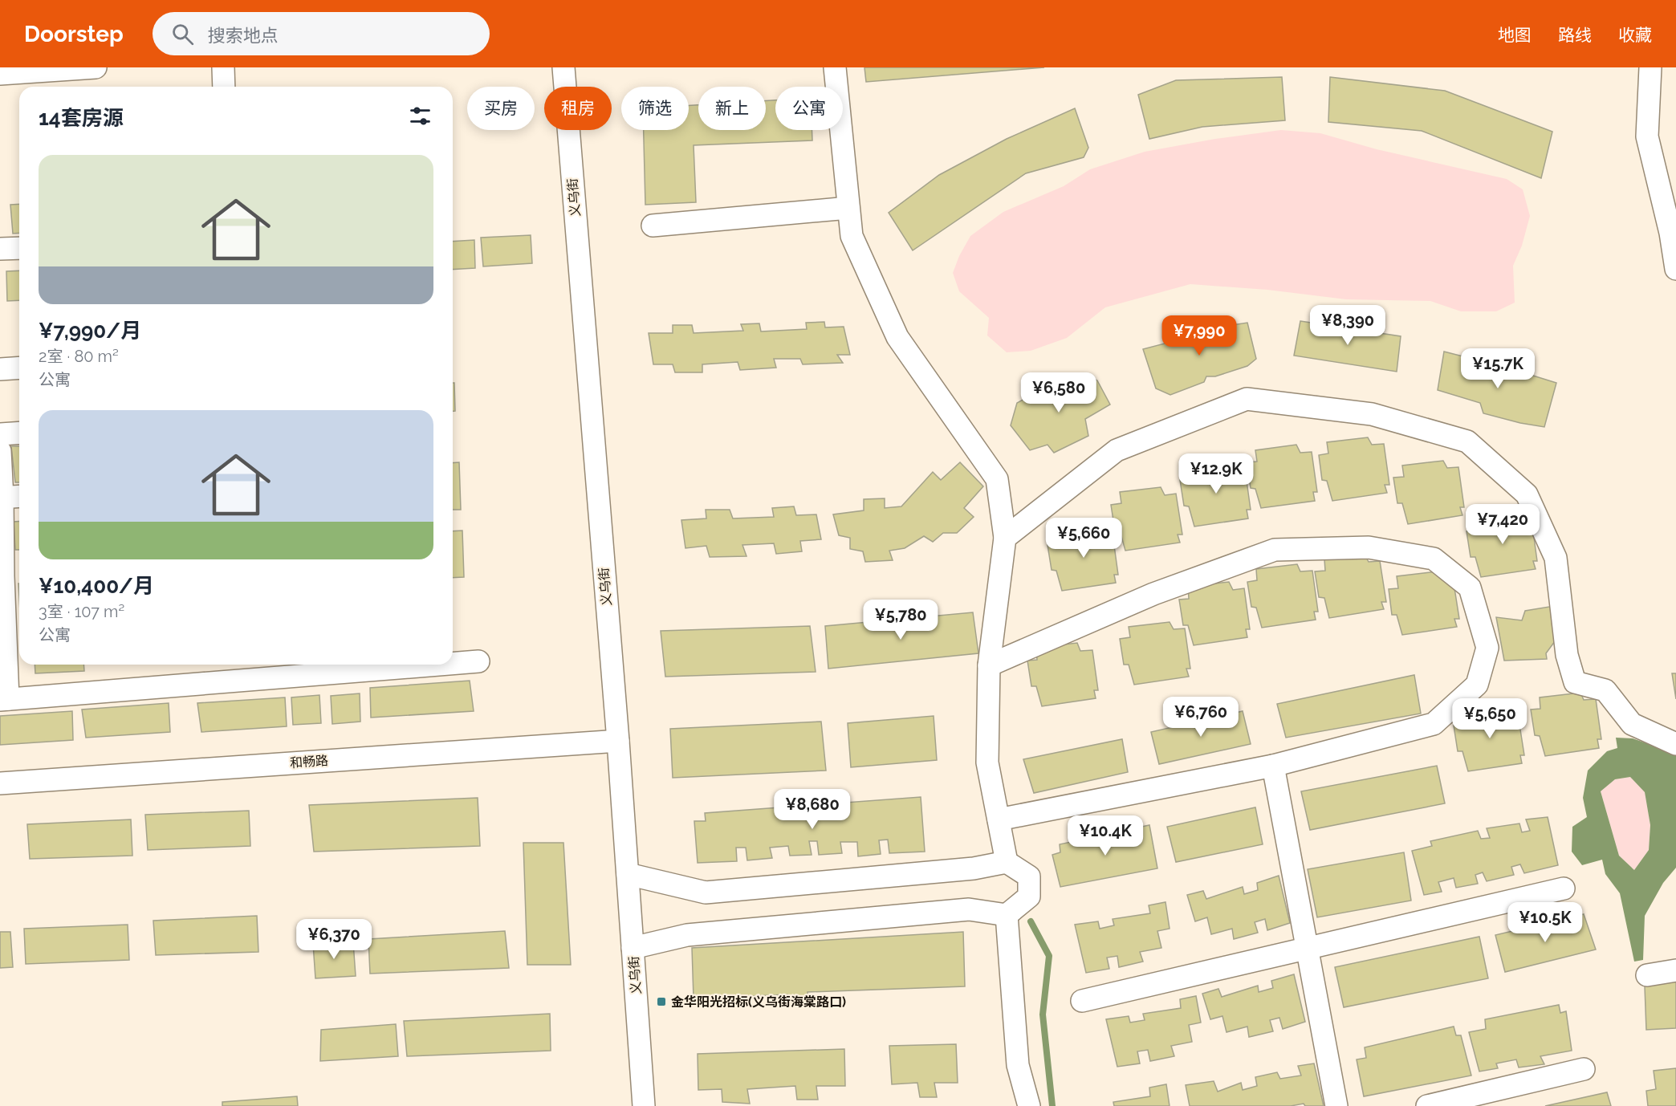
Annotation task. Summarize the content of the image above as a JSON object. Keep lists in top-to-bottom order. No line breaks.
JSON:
{"streets":{"street":["义乌街","和畅路"]},"crossings":[["义乌街","和畅路"]],"places":{"transit":["金华阳光招标(义乌街海棠路口)"]},"page":{"header":"Doorstep","search":"搜索地点","nav":["地图","路线","收藏"],"chip":["买房","租房","筛选","新上","公寓"],"heading":"14套房源","list":[{"name":"¥7,990/月","note":"2室 · 80 m² · 公寓"},{"name":"¥10,400/月","note":"3室 · 107 m² · 公寓"}],"price":["¥8,390","¥7,990","¥15.7K","¥6,580","¥12.9K","¥7,420","¥5,660","¥5,780","¥6,760","¥5,650","¥8,680","¥10.4K","¥10.5K","¥6,370"]}}
